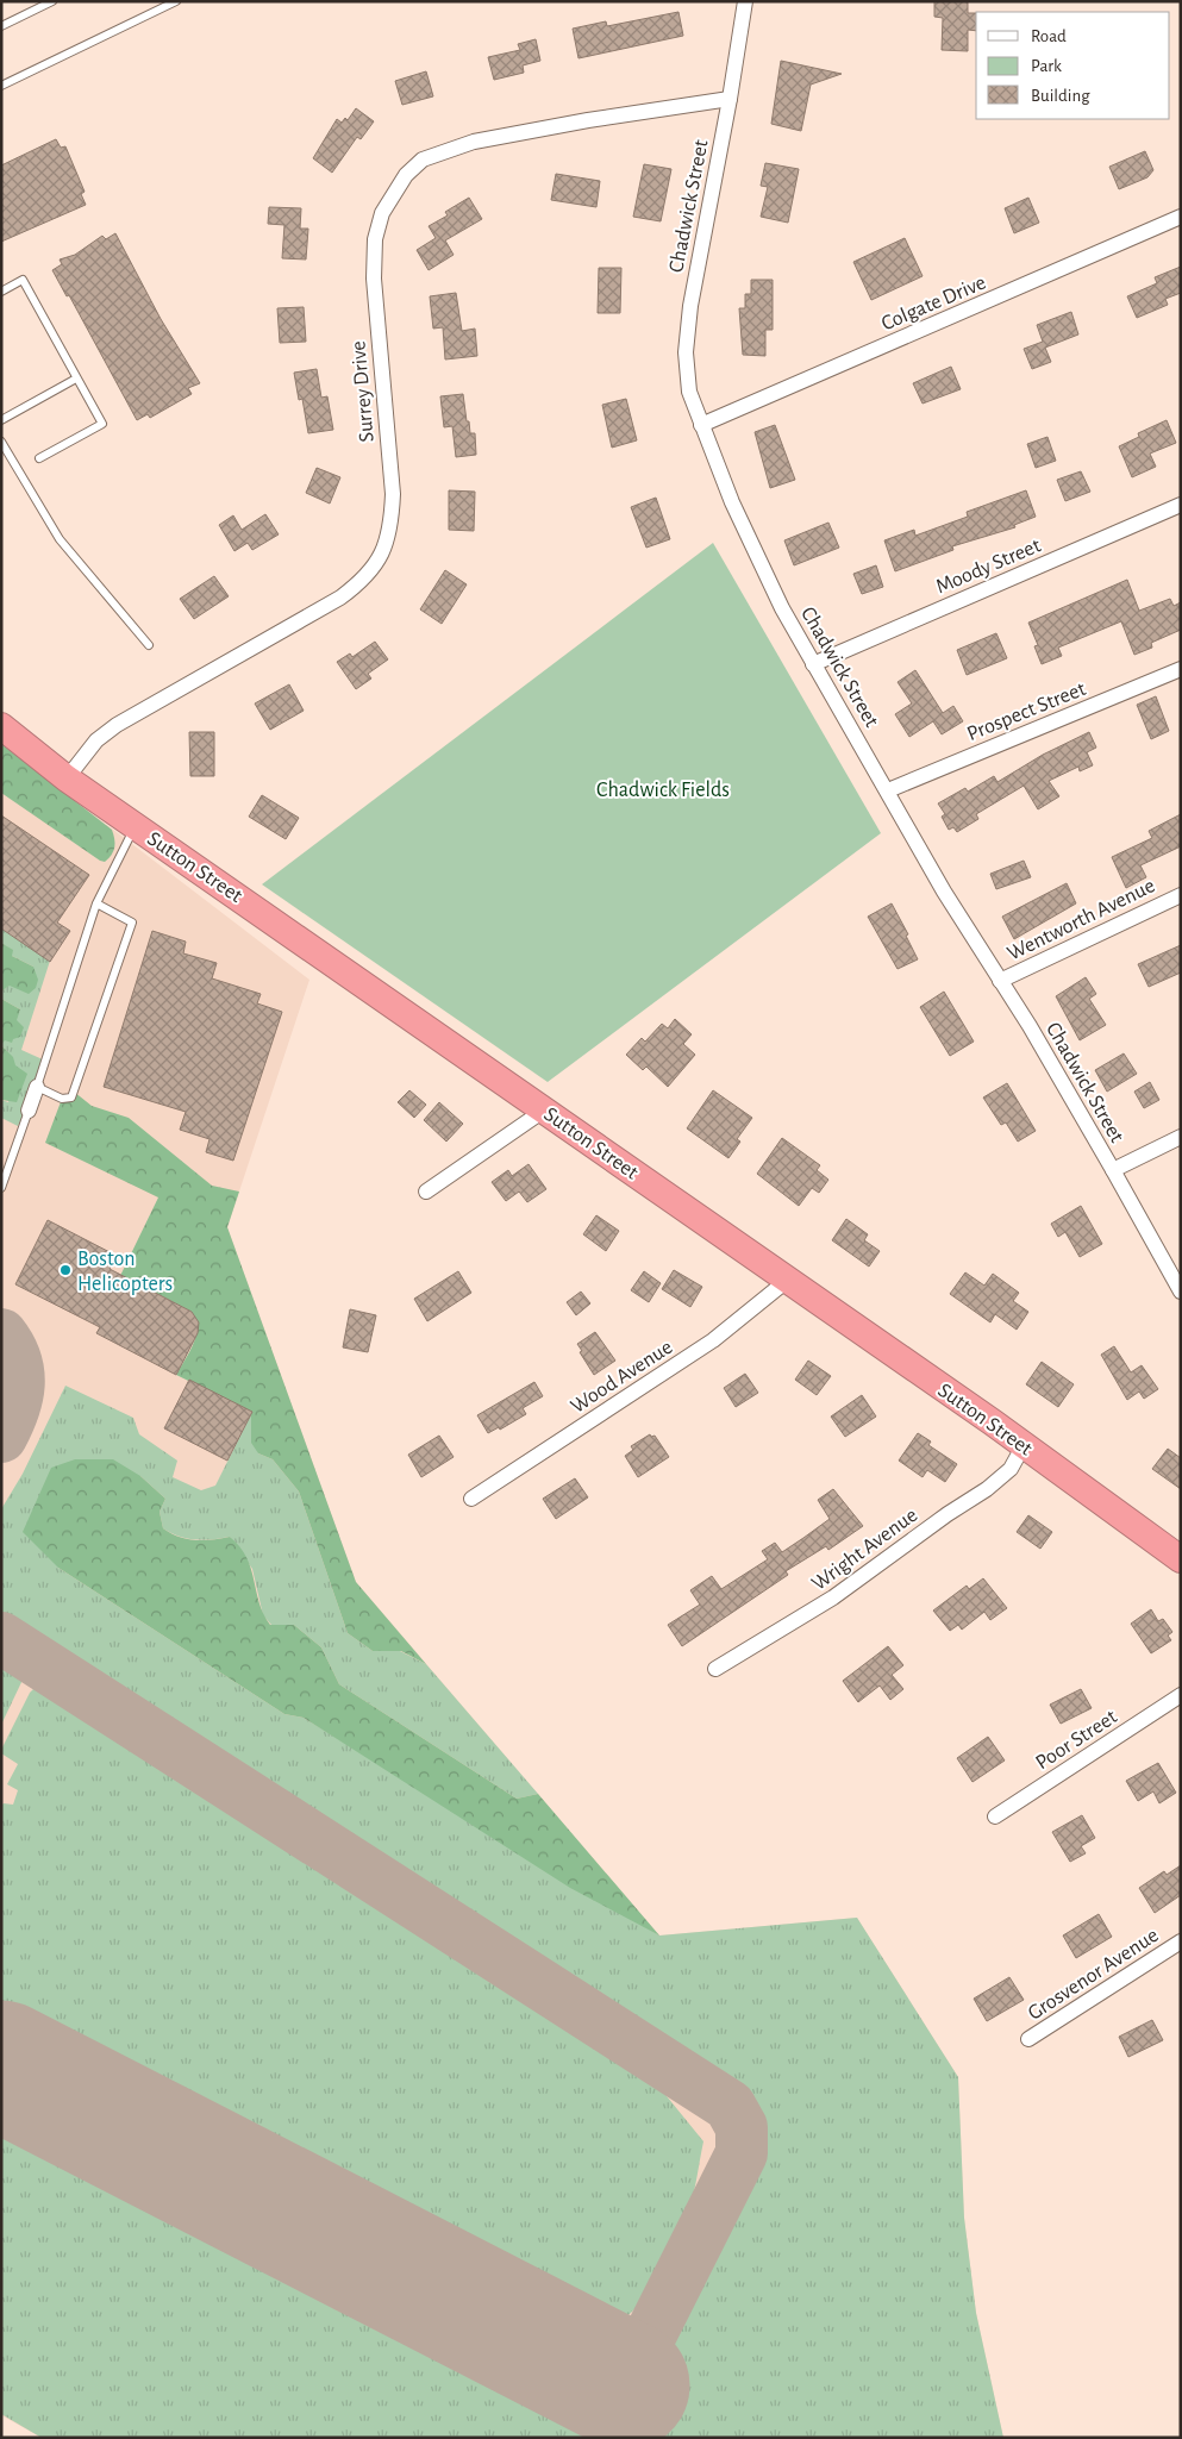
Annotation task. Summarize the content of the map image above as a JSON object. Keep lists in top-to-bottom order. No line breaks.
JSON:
{"streets":{"highway":["Sutton Street"],"street":["Chadwick Street","Colgate Drive","Surrey Drive","Moody Street","Prospect Street","Wentworth Avenue","Wood Avenue","Wright Avenue","Poor Street","Grosvenor Avenue"]},"crossings":[["Chadwick Street","Colgate Drive"],["Chadwick Street","Surrey Drive"],["Chadwick Street","Moody Street"],["Chadwick Street","Prospect Street"],["Chadwick Street","Wentworth Avenue"],["Surrey Drive","Sutton Street"],["Sutton Street","Wood Avenue"],["Sutton Street","Wright Avenue"]],"parks":["Chadwick Fields"],"places":["Boston Helicopters"],"legend":["Road","Park","Building"]}
